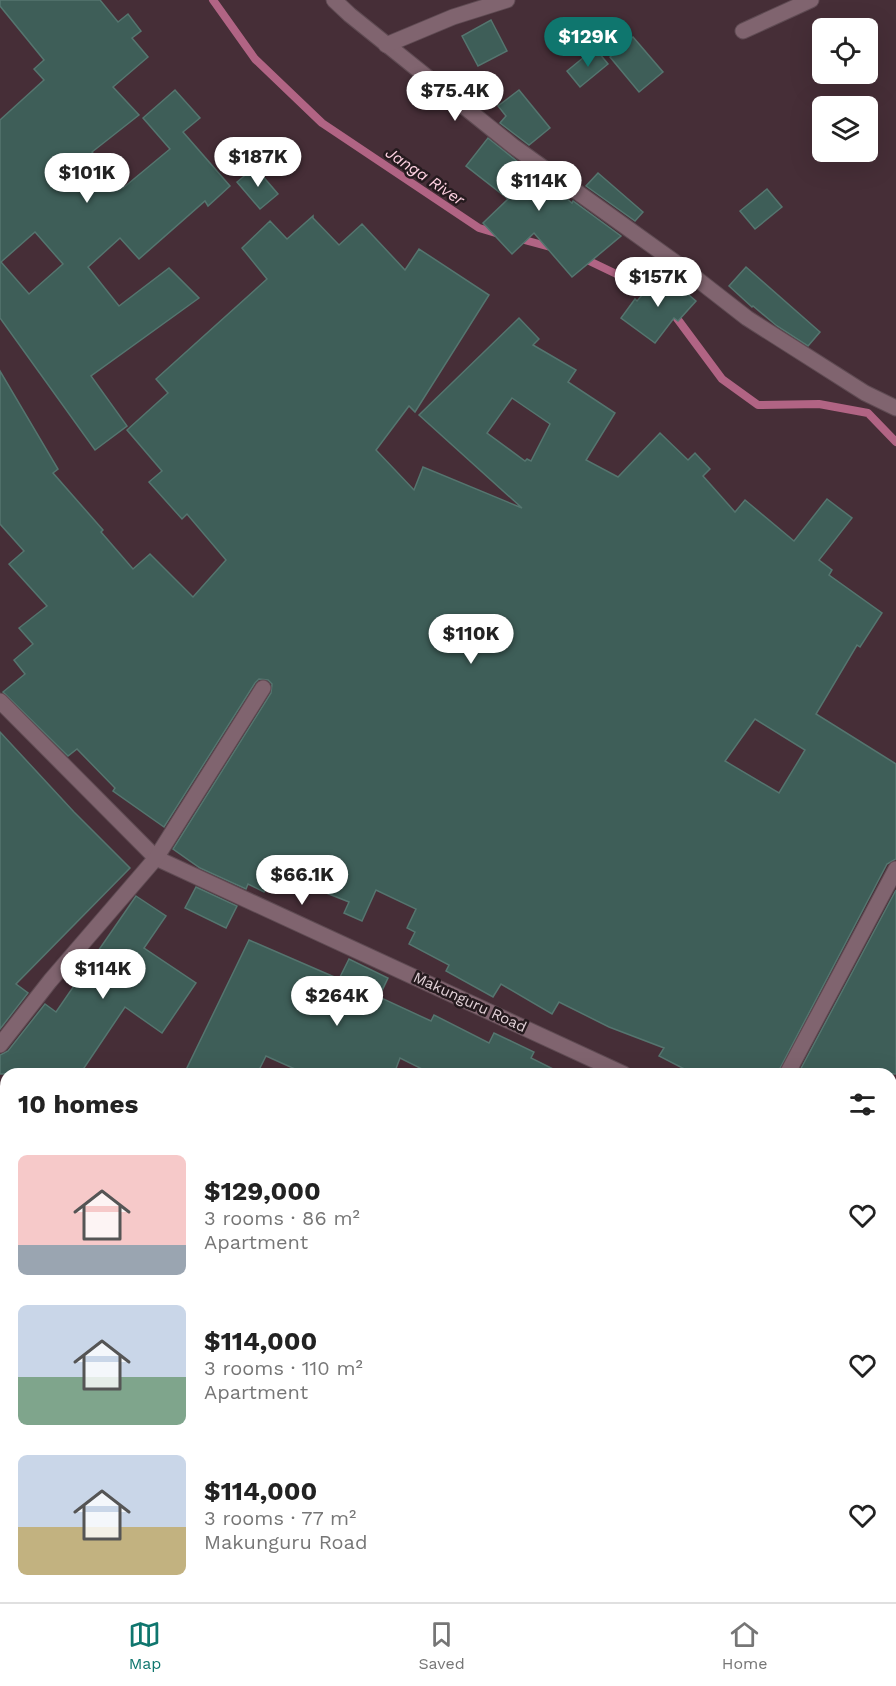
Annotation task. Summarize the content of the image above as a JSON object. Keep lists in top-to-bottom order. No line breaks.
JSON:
{"streets":{"street":["Makunguru Road"]},"water":["Janga River"],"page":{"price":["$129K","$75.4K","$187K","$101K","$114K","$157K","$110K","$66.1K","$114K","$264K"],"heading":"10 homes","list":[{"name":"$129,000","note":"3 rooms · 86 m² · Apartment"},{"name":"$114,000","note":"3 rooms · 110 m² · Apartment"},{"name":"$114,000","note":"3 rooms · 77 m² · Makunguru Road"}],"tabs":["Map","Saved","Home"]}}
